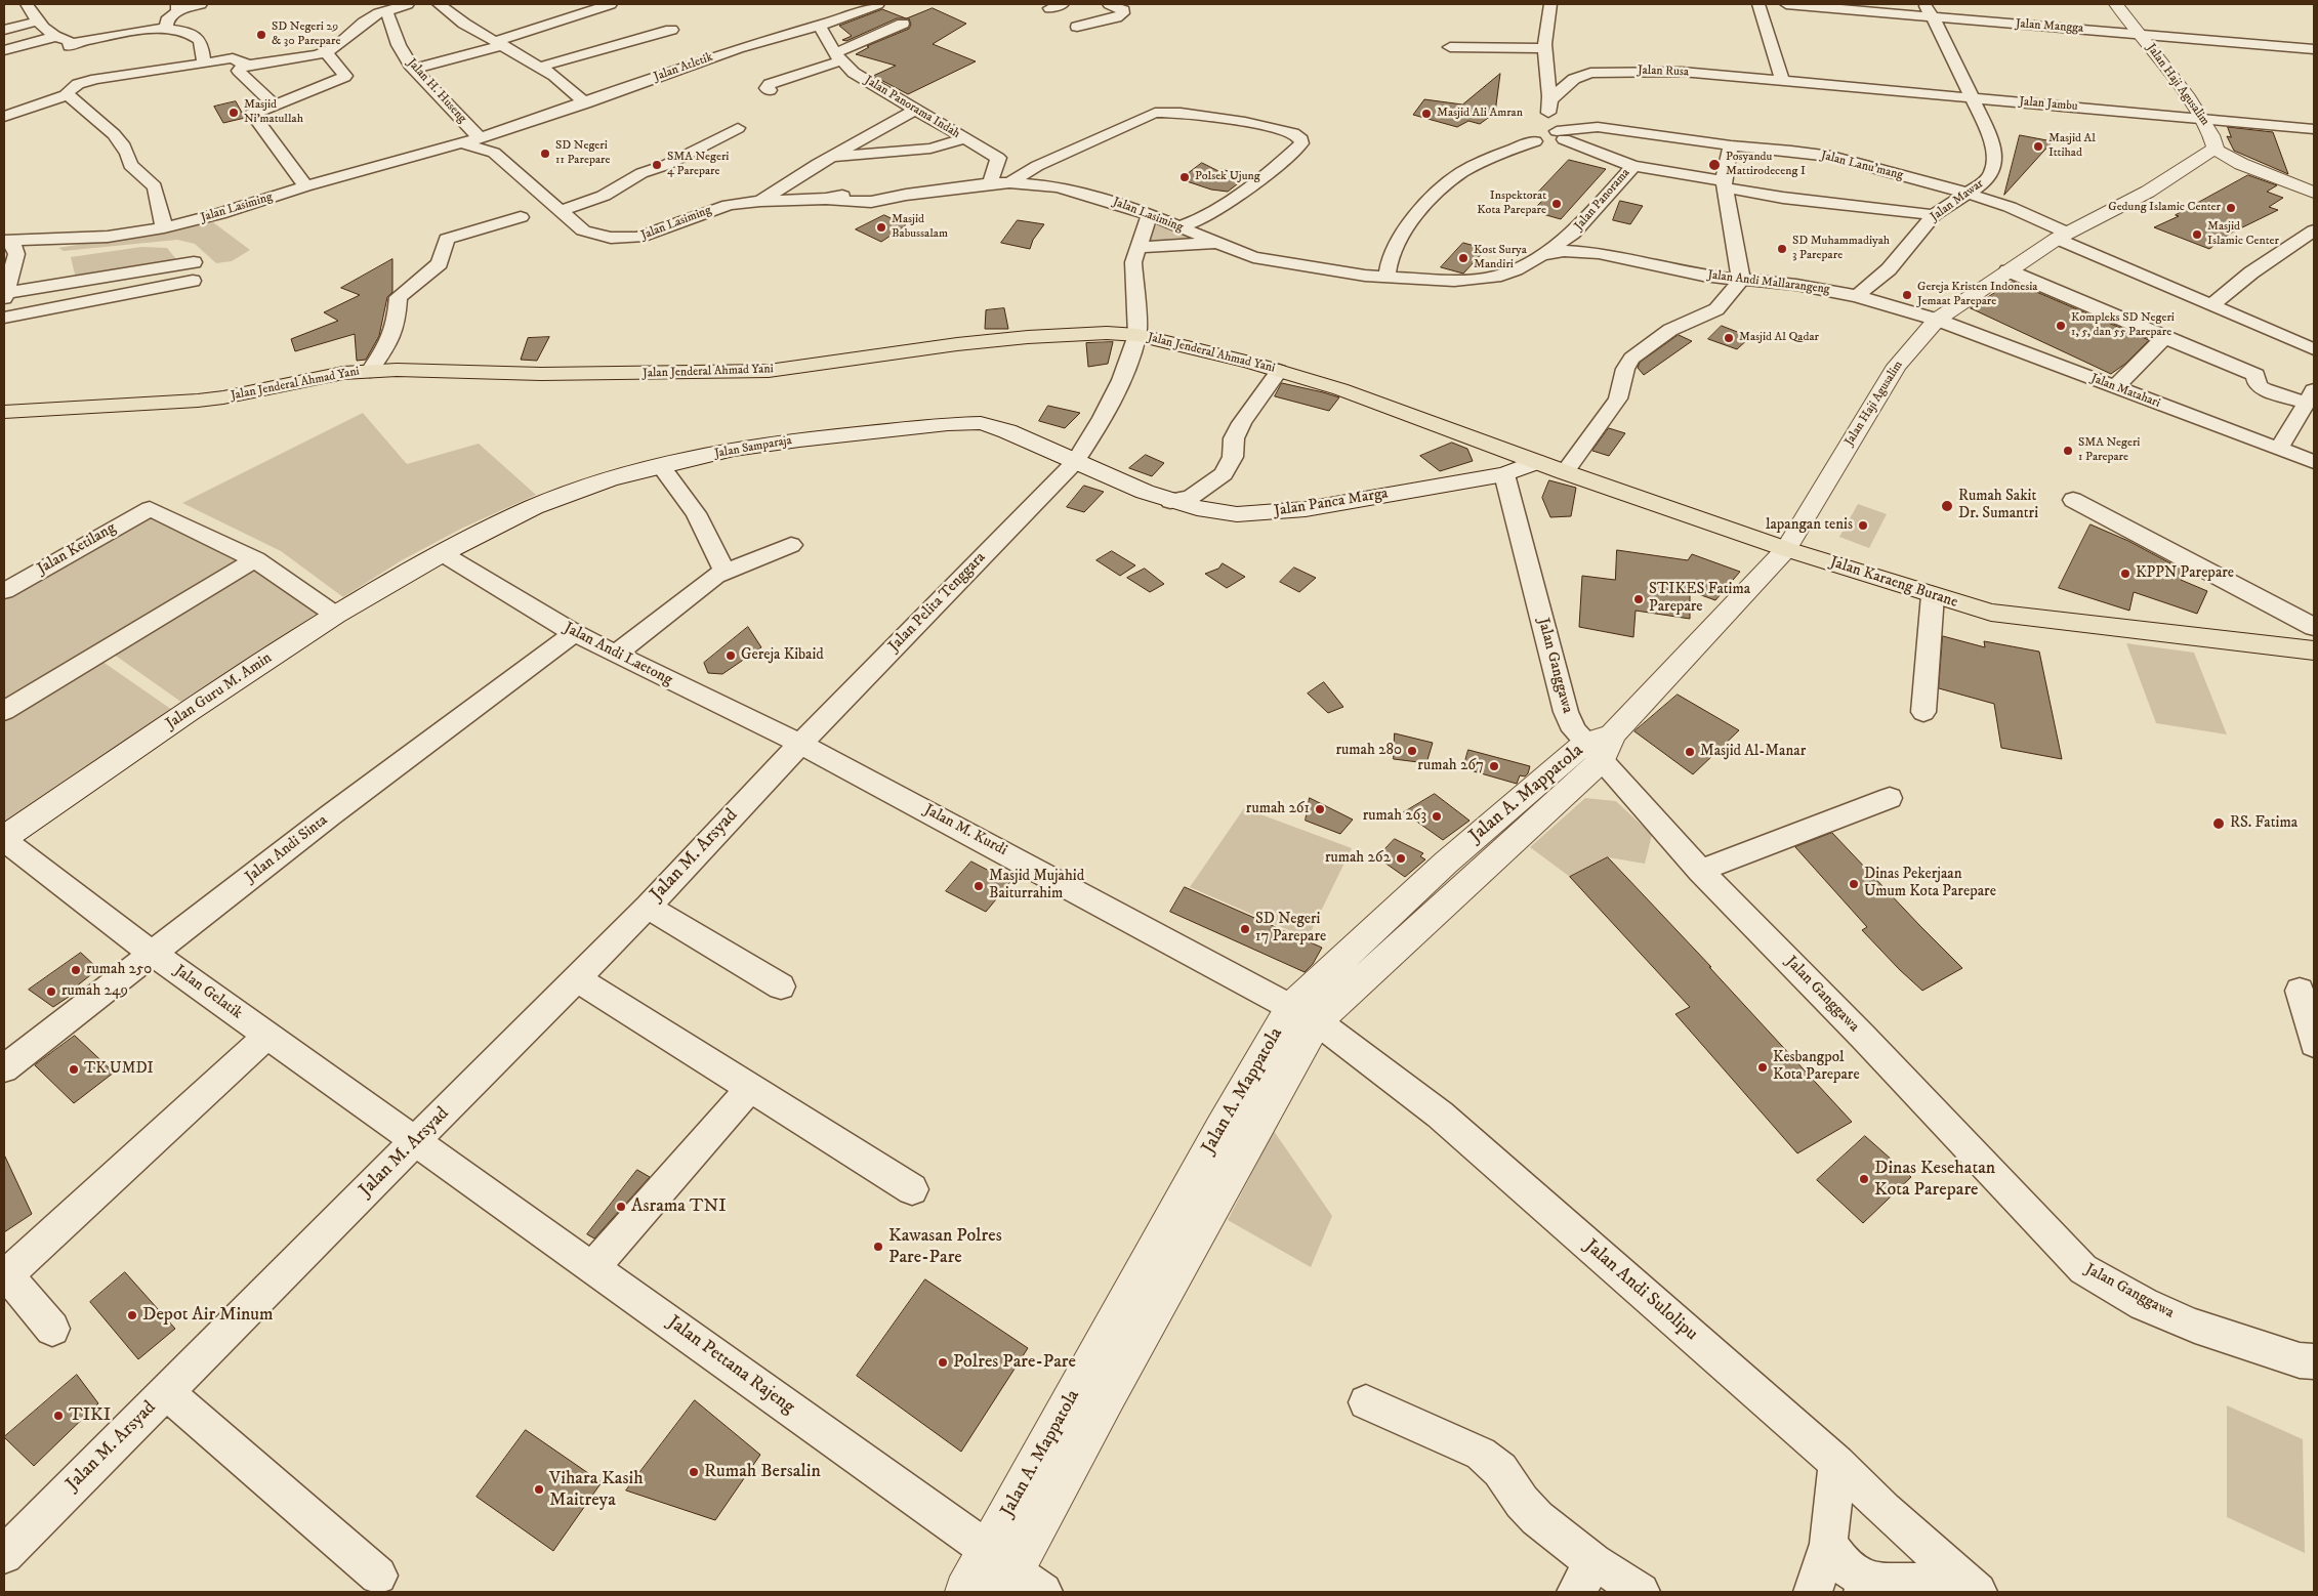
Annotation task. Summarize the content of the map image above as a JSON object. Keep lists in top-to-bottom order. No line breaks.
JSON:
{"streets":{"highway":["Jalan Jenderal Ahmad Yani","Jalan Karaeng Burane"],"street":["Jalan Mangga","Jalan Atletik","Jalan Rusa","Jalan Haji Agusalim","Jalan H. Huseng","Jalan Jambu","Jalan Panorama Indah","Jalan Lanu'mang","Jalan Panorama","Jalan Mawar","Jalan Lasiming","Jalan Andi Mallarangeng","Jalan Matahari","Jalan Samparaja","Jalan Panca Marga","Jalan Ketilang","Jalan Pelita Tenggara","Jalan Andi Laetong","Jalan Ganggawa","Jalan Guru M. Amin","Jalan A. Mappatola","Jalan M. Kurdi","Jalan Andi Sinta","Jalan M. Arsyad","Jalan Gelatik","Jalan Andi Sulolipu","Jalan Pettana Rajeng"]},"crossings":[["Jalan Mangga","Jalan Haji Agusalim"],["Jalan Mangga","Jalan Mawar"],["Jalan Atletik","Jalan H. Huseng"],["Jalan Atletik","Jalan Panorama Indah"],["Jalan Atletik","Jalan Lasiming"],["Jalan Rusa","Jalan Jambu"],["Jalan Haji Agusalim","Jalan Jambu"],["Jalan Haji Agusalim","Jalan Lanu'mang"],["Jalan Haji Agusalim","Jalan Andi Mallarangeng"],["Jalan Haji Agusalim","Jalan Matahari"],["Jalan Haji Agusalim","Jalan Karaeng Burane"],["Jalan Haji Agusalim","Jalan Ganggawa"],["Jalan Haji Agusalim","Jalan A. Mappatola"],["Jalan Jambu","Jalan Mawar"],["Jalan Panorama Indah","Jalan Lasiming"],["Jalan Lanu'mang","Jalan Panorama"],["Jalan Lanu'mang","Jalan Mawar"],["Jalan Lanu'mang","Jalan Lasiming"],["Jalan Panorama","Jalan Lasiming"],["Jalan Panorama","Jalan Andi Mallarangeng"],["Jalan Mawar","Jalan Andi Mallarangeng"],["Jalan Andi Mallarangeng","Jalan Matahari"],["Jalan Jenderal Ahmad Yani","Jalan Karaeng Burane"],["Jalan Jenderal Ahmad Yani","Jalan Pelita Tenggara"],["Jalan Samparaja","Jalan Panca Marga"],["Jalan Samparaja","Jalan Pelita Tenggara"],["Jalan Samparaja","Jalan Andi Laetong"],["Jalan Samparaja","Jalan Guru M. Amin"],["Jalan Panca Marga","Jalan Karaeng Burane"],["Jalan Panca Marga","Jalan Pelita Tenggara"],["Jalan Panca Marga","Jalan Ganggawa"],["Jalan Pelita Tenggara","Jalan Andi Laetong"],["Jalan Pelita Tenggara","Jalan M. Kurdi"],["Jalan Pelita Tenggara","Jalan M. Arsyad"],["Jalan Andi Laetong","Jalan Guru M. Amin"],["Jalan Andi Laetong","Jalan M. Kurdi"],["Jalan Andi Laetong","Jalan Andi Sinta"],["Jalan Andi Laetong","Jalan M. Arsyad"],["Jalan Ganggawa","Jalan A. Mappatola"],["Jalan Guru M. Amin","Jalan Gelatik"],["Jalan A. Mappatola","Jalan M. Kurdi"],["Jalan A. Mappatola","Jalan Andi Sulolipu"],["Jalan A. Mappatola","Jalan Pettana Rajeng"],["Jalan M. Kurdi","Jalan M. Arsyad"],["Jalan M. Kurdi","Jalan Andi Sulolipu"],["Jalan Andi Sinta","Jalan Gelatik"],["Jalan M. Arsyad","Jalan Gelatik"],["Jalan M. Arsyad","Jalan Pettana Rajeng"],["Jalan Gelatik","Jalan Pettana Rajeng"]],"places":["SD Negeri 29 & 30 Parepare","Masjid Ni'matullah","Masjid Ali Amran","Masjid Al Ittihad","SD Negeri 11 Parepare","SMA Negeri 4 Parepare","Posyandu Mattirodeceng I","Polsek Ujung","Inspektorat Kota Parepare","Gedung Islamic Center","Masjid Babussalam","Masjid Islamic Center","SD Muhammadiyah 3 Parepare","Kost Surya Mandiri","Gereja Kristen Indonesia Jemaat Parepare","Kompleks SD Negeri 1, 5, dan 55 Parepare","Masjid Al Qadar","SMA Negeri 1 Parepare","Rumah Sakit Dr. Sumantri","lapangan tenis","KPPN Parepare","STIKES Fatima Parepare","Gereja Kibaid","rumah 280","Masjid Al-Manar","rumah 267","rumah 261","rumah 263","RS. Fatima","rumah 262","Dinas Pekerjaan Umum Kota Parepare","Masjid Mujahid Baiturrahim","SD Negeri 17 Parepare","rumah 250","rumah 249","Kesbangpol Kota Parepare","TK UMDI","Dinas Kesehatan Kota Parepare","Asrama TNI","Kawasan Polres Pare-Pare","Depot Air Minum","Polres Pare-Pare","TIKI","Rumah Bersalin","Vihara Kasih Maitreya"]}
